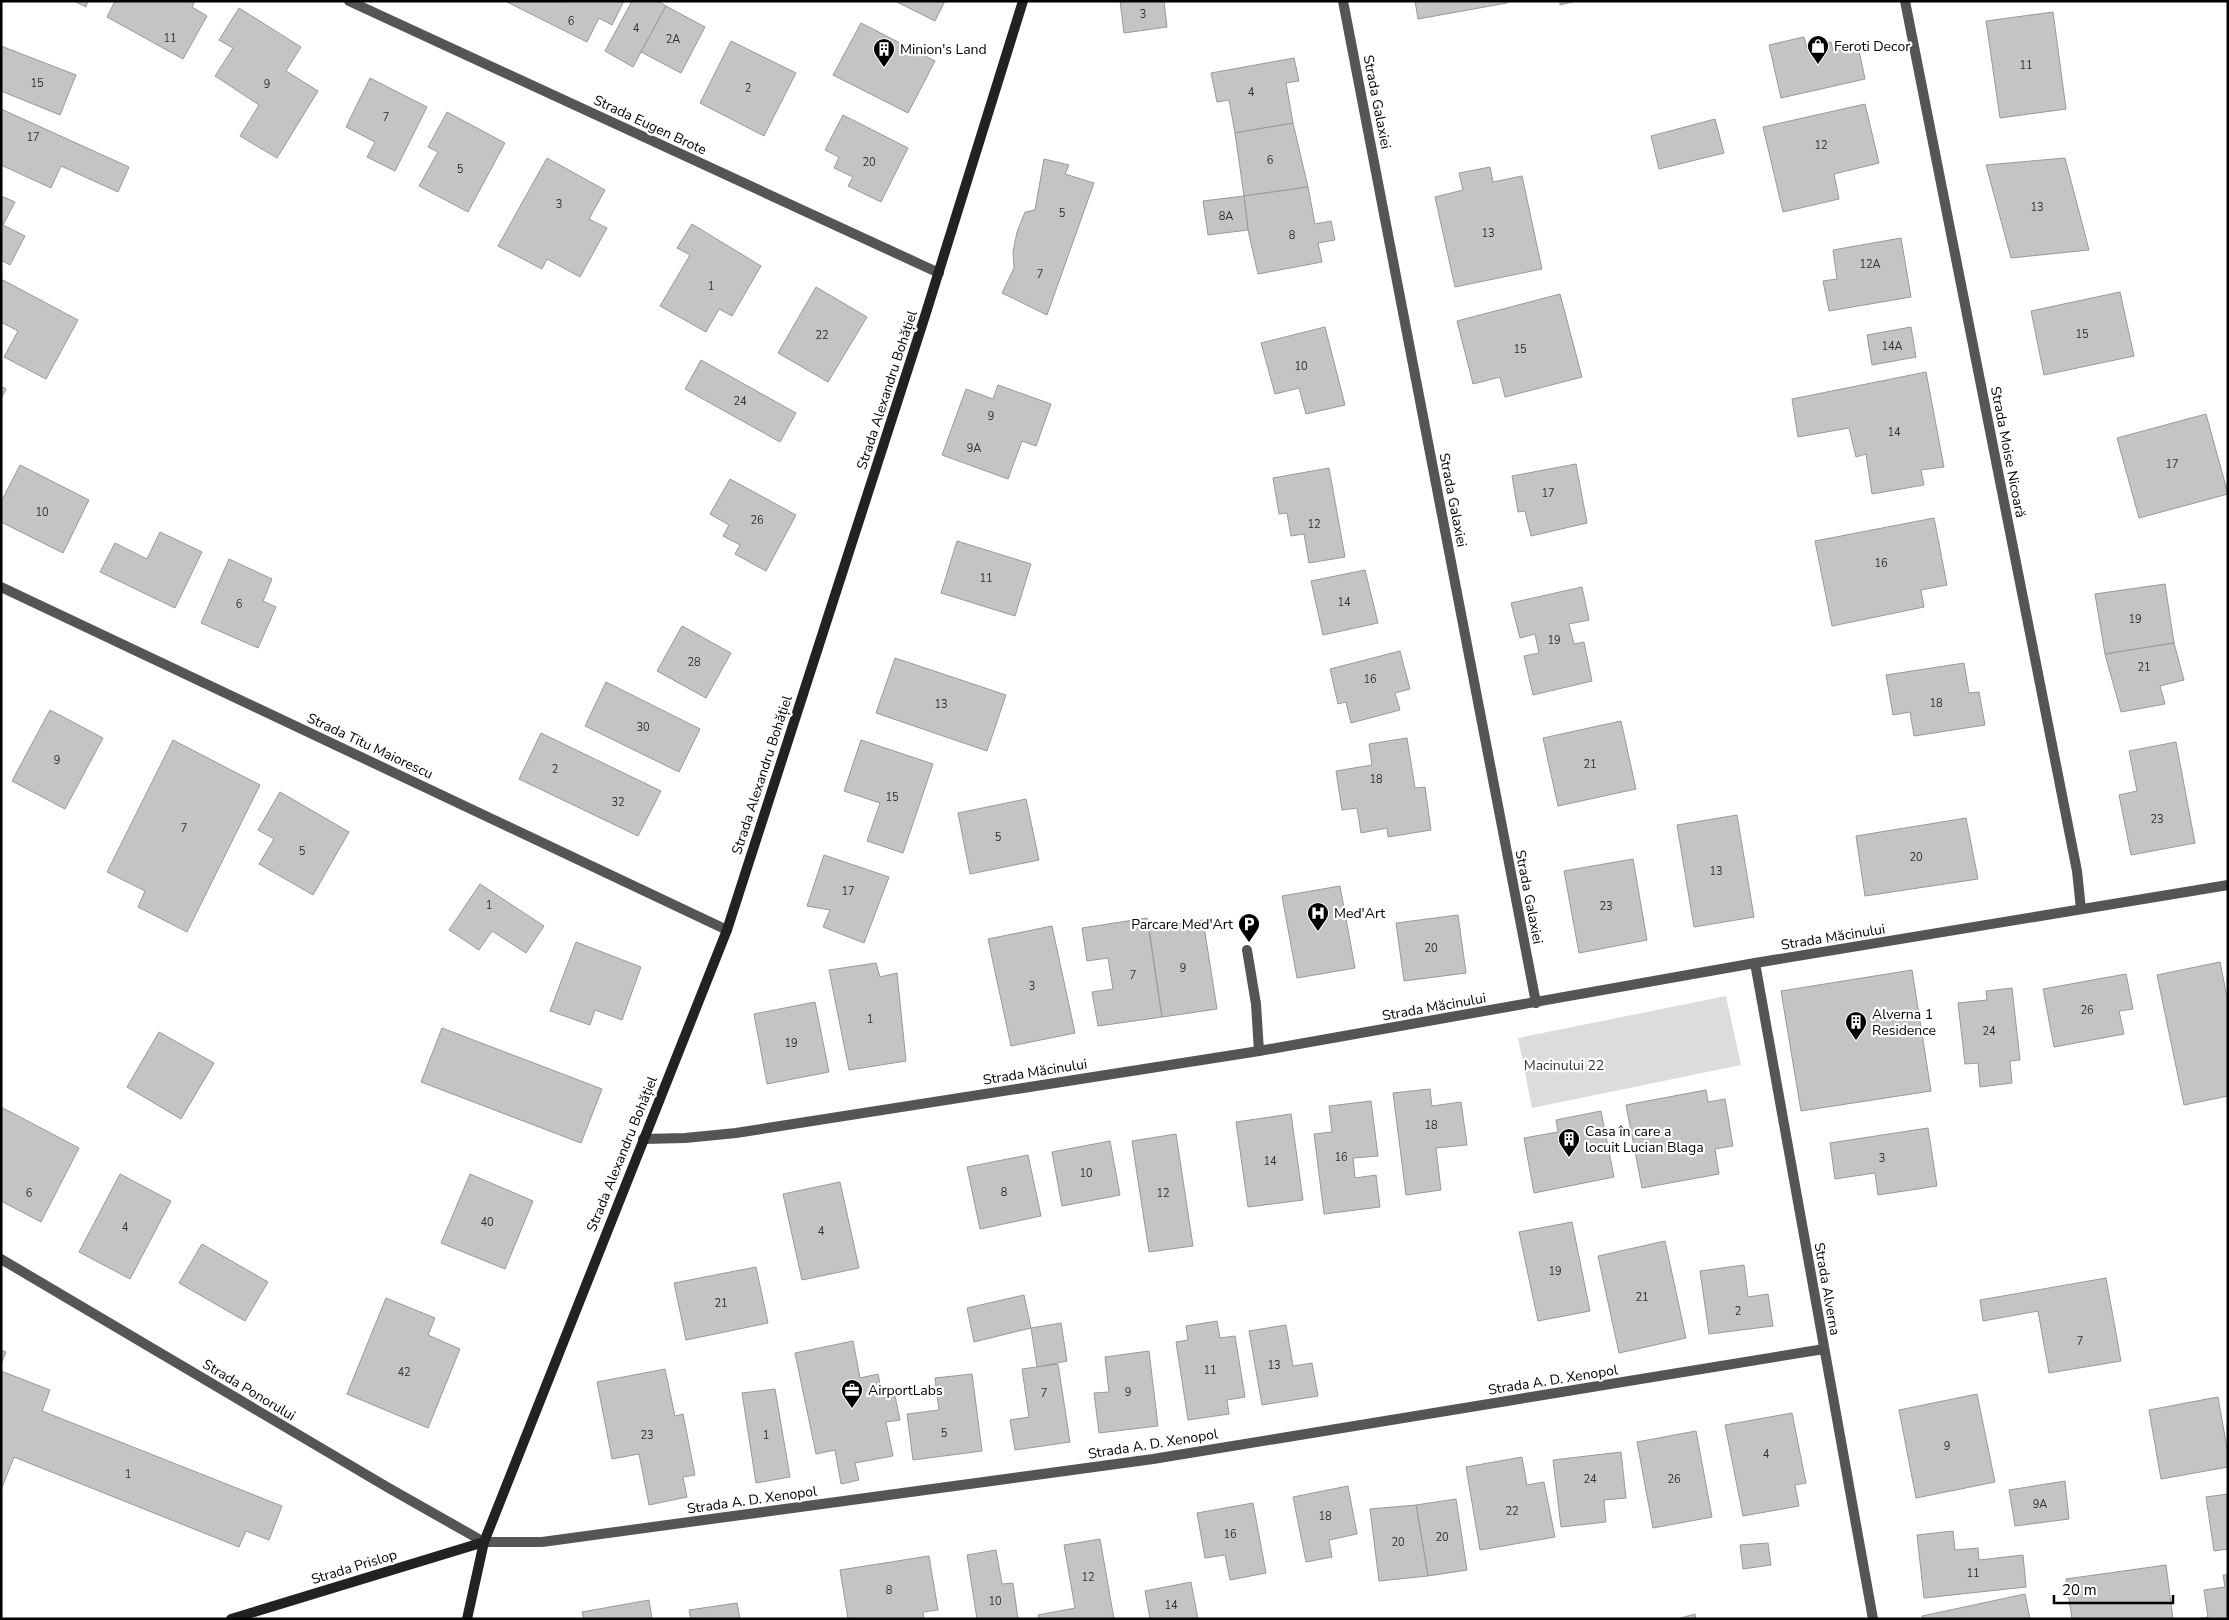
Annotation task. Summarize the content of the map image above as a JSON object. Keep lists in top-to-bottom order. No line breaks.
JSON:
{"streets":{"main road":["Strada Alexandru Bohățiel","Strada Prislop"],"street":["Strada Galaxiei","Strada Eugen Brote","Strada Moise Nicoară","Strada Titu Maiorescu","Strada Măcinului","Strada Alverna","Strada A. D. Xenopol","Strada Ponorului"]},"crossings":[["Strada Galaxiei","Strada Măcinului"],["Strada Eugen Brote","Strada Alexandru Bohățiel"],["Strada Alexandru Bohățiel","Strada Titu Maiorescu"],["Strada Alexandru Bohățiel","Strada Măcinului"],["Strada Alexandru Bohățiel","Strada A. D. Xenopol"],["Strada Alexandru Bohățiel","Strada Ponorului"],["Strada Alexandru Bohățiel","Strada Prislop"],["Strada Moise Nicoară","Strada Măcinului"],["Strada Măcinului","Strada Alverna"],["Strada Alverna","Strada A. D. Xenopol"],["Strada A. D. Xenopol","Strada Ponorului"],["Strada A. D. Xenopol","Strada Prislop"],["Strada Ponorului","Strada Prislop"]],"parks":["Macinului 22"],"places":{"shop":["Feroti Decor"],"building":["Minion's Land","Alverna 1 Residence","Casa în care a locuit Lucian Blaga"],"hospital":["Med'Art"],"parking":["Parcare Med'Art"],"office":["AirportLabs"]},"house_numbers":["3","6","4","11","2A","11","15","9","2","4","7","17","12","6","20","5","3","13","5","8A","13","8","12A","7","1","15","22","14A","15","10","24","9","14","9A","17","17","10","26","12","16","11","14","6","19","19","28","21","16","18","13","30","9","21","2","18","15","32","23","7","5","5","20","13","17","1","23","20","9","7","3","26","1","24","19","18","16","3","14","10","8","6","12","40","4","4","19","21","21","2","7","13","11","42","9","7","5","23","1","9","4","1","24","26","9A","22","18","16","20","20","11","12","8","10","14"],"scale_bar":"20 m"}
